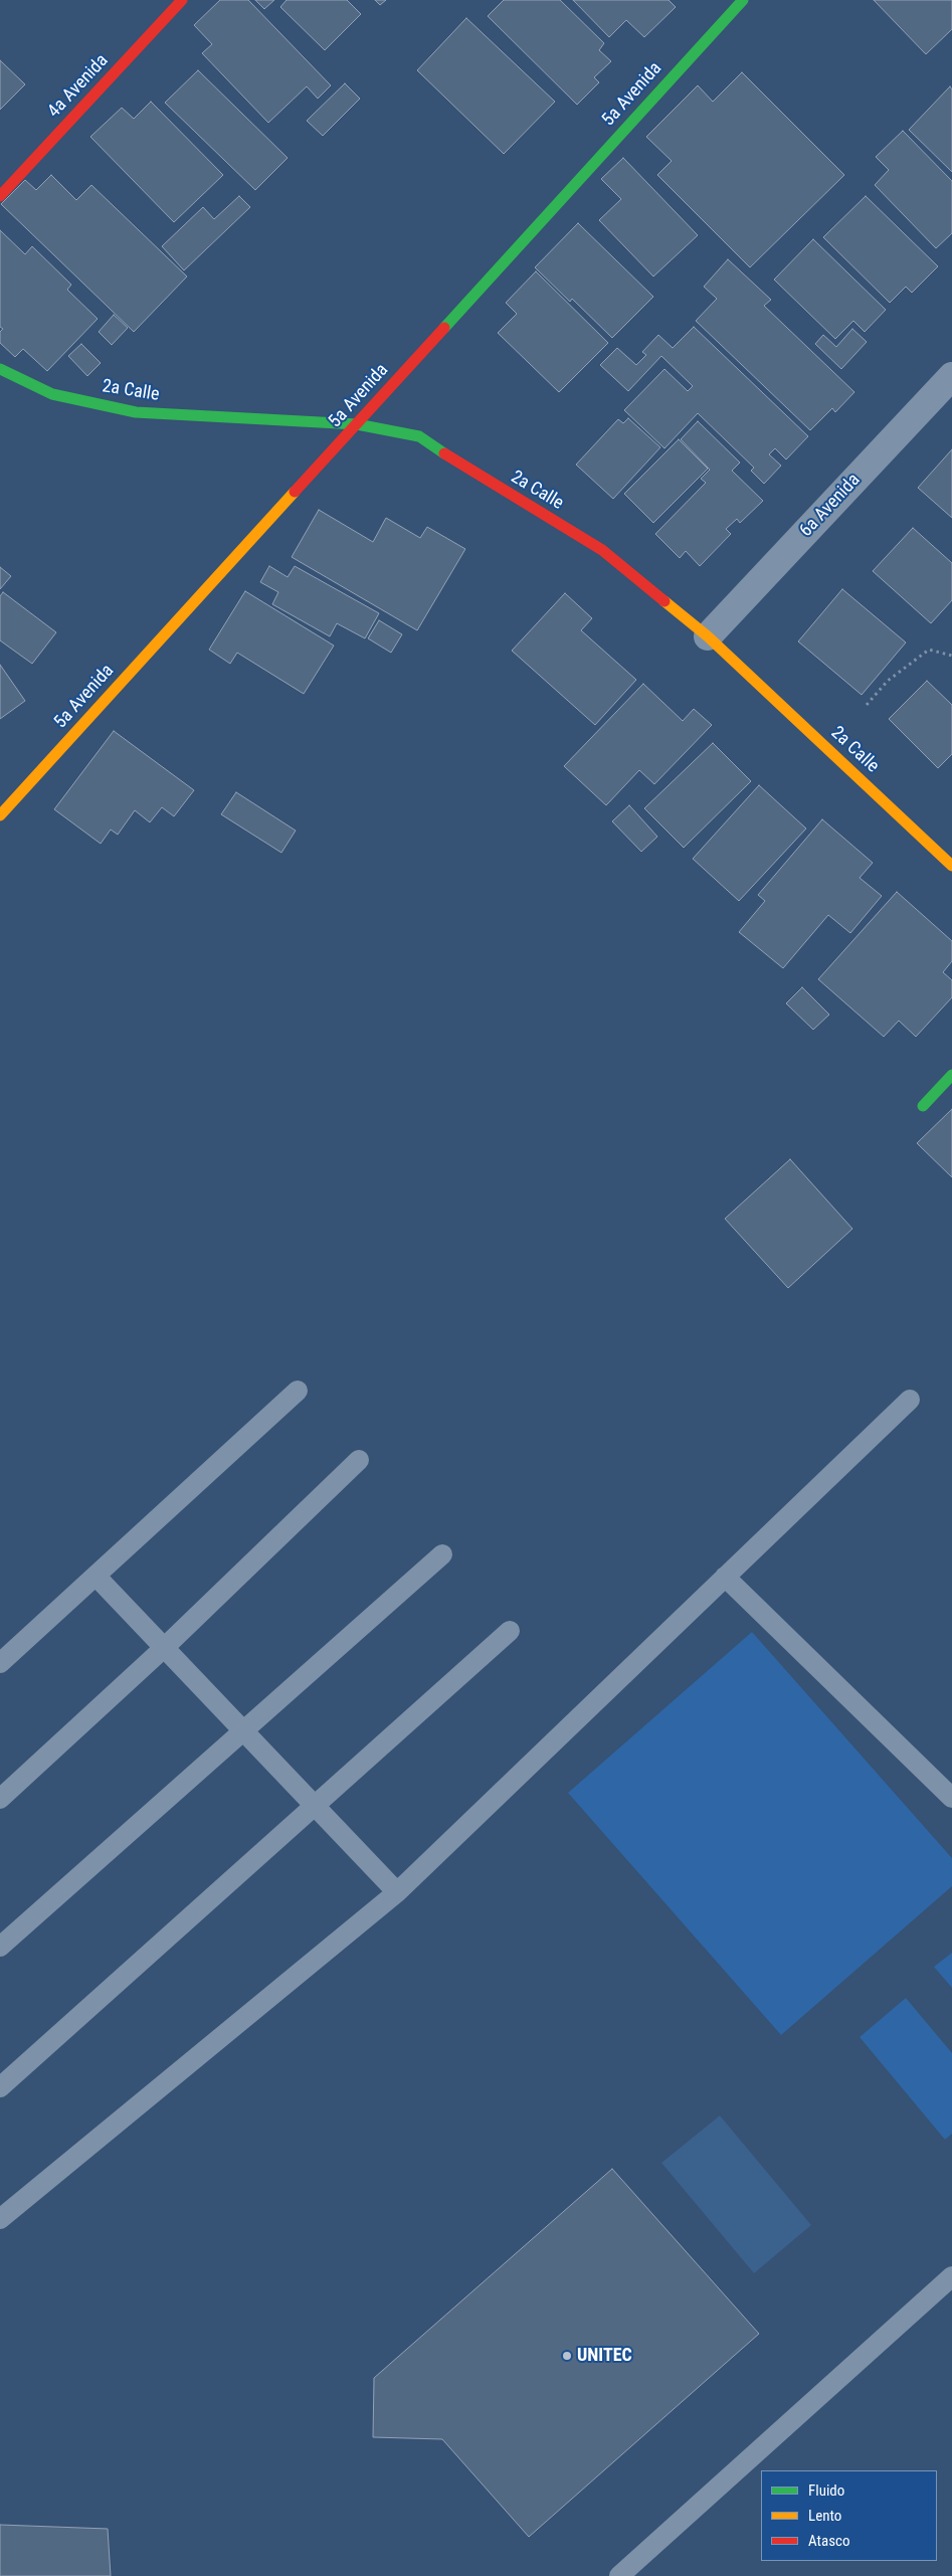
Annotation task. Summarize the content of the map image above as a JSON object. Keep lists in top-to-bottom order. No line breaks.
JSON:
{"streets":{"street":["4a Avenida","5a Avenida","2a Calle","6a Avenida"]},"crossings":[["5a Avenida","2a Calle"],["2a Calle","6a Avenida"]],"places":["UNITEC"],"legend":["Fluido","Lento","Atasco"]}
